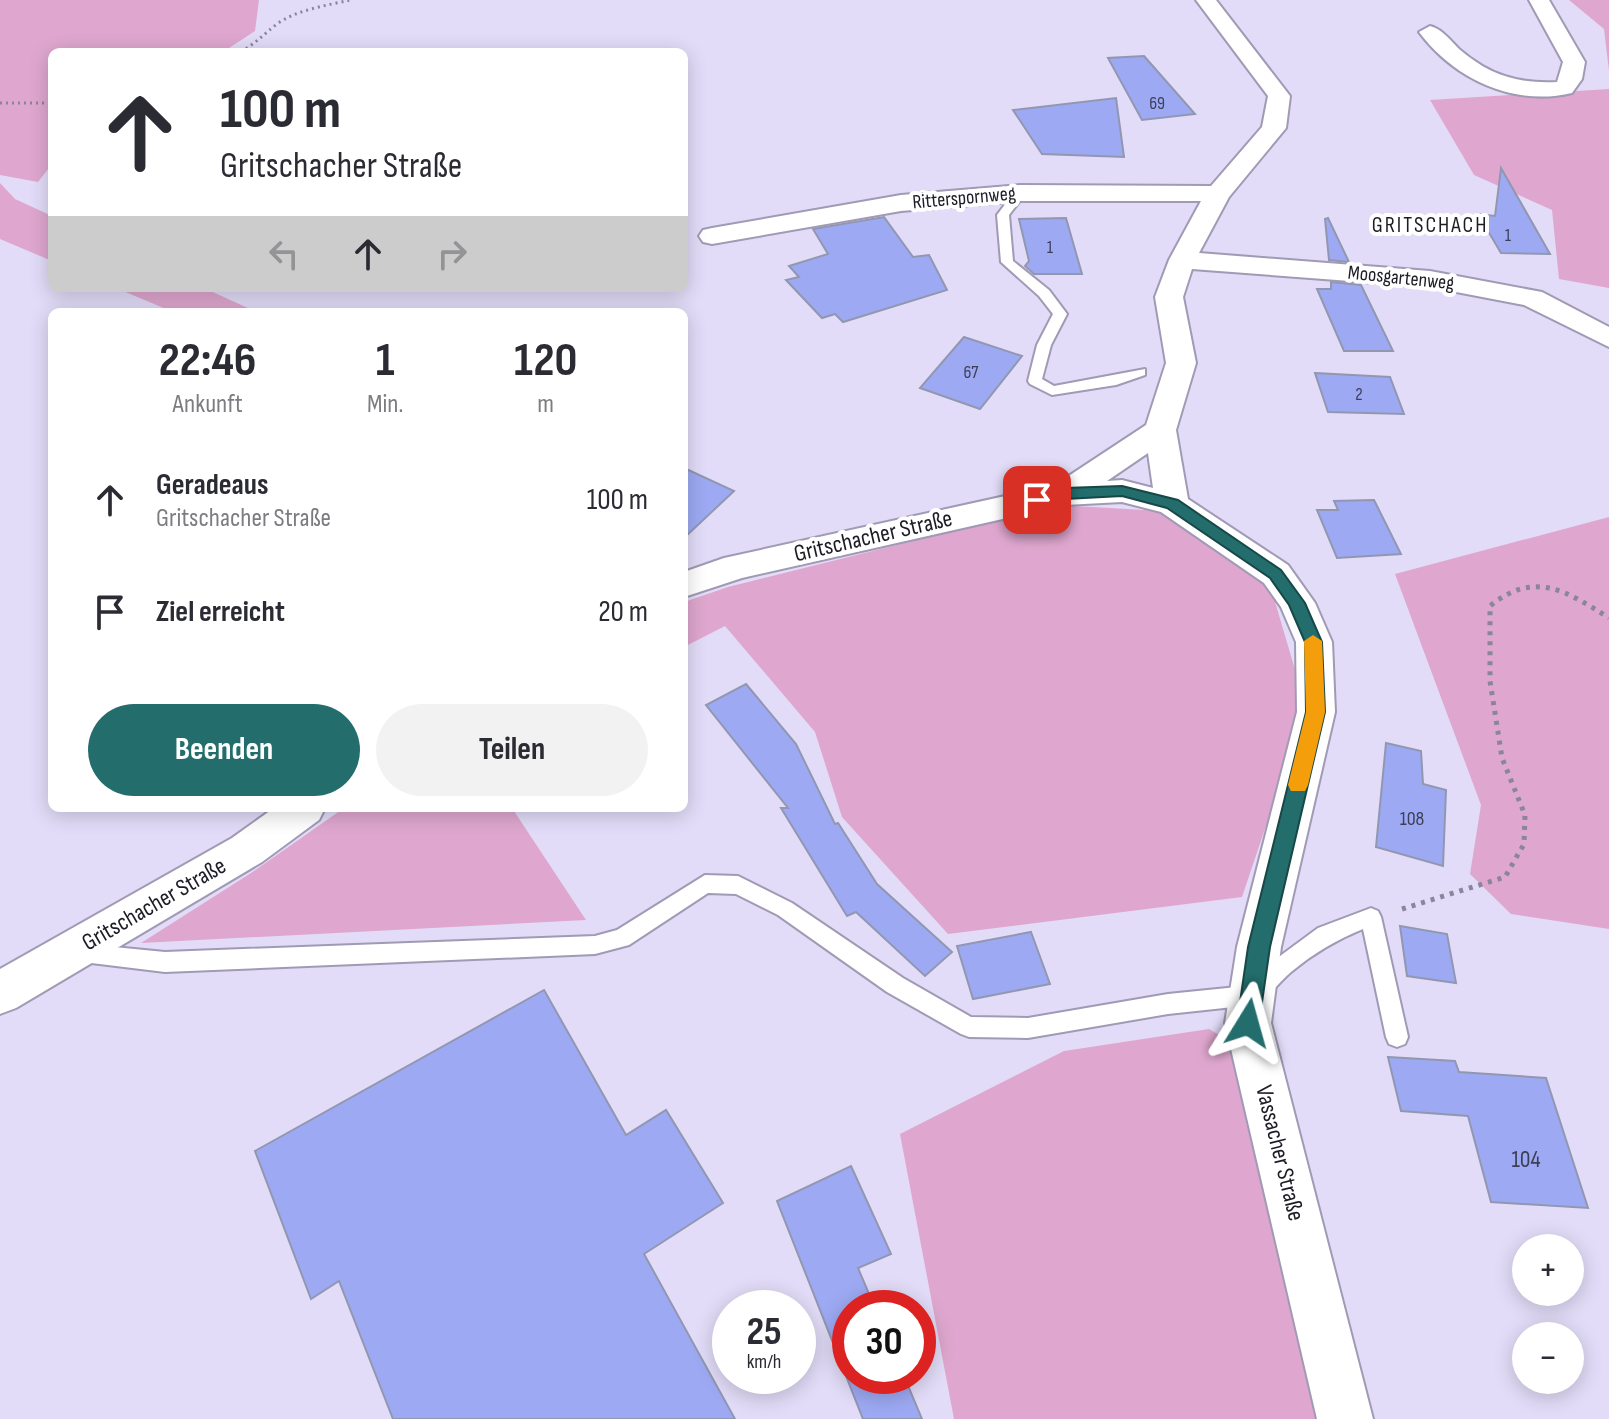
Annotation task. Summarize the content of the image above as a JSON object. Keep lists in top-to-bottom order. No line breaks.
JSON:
{"streets":{"street":["Ritterspornweg","Moosgartenweg","Gritschacher Straße","Vassacher Straße"]},"crossings":[["Gritschacher Straße","Vassacher Straße"]],"districts":["GRITSCHACH"],"house_numbers":["69","1","1","67","2","108","104"],"page":{"turn":["100 m","Gritschacher Straße"],"eta":["22:46","Ankunft","1","Min.","120","m"],"list":[{"name":"Geradeaus","note":"Gritschacher Straße","value":"100 m"},{"name":"Ziel erreicht","value":"20 m"}],"buttons":["Beenden","Teilen"],"map_buttons":["+","−"],"speed":"25 km/h","limit":"30"}}
